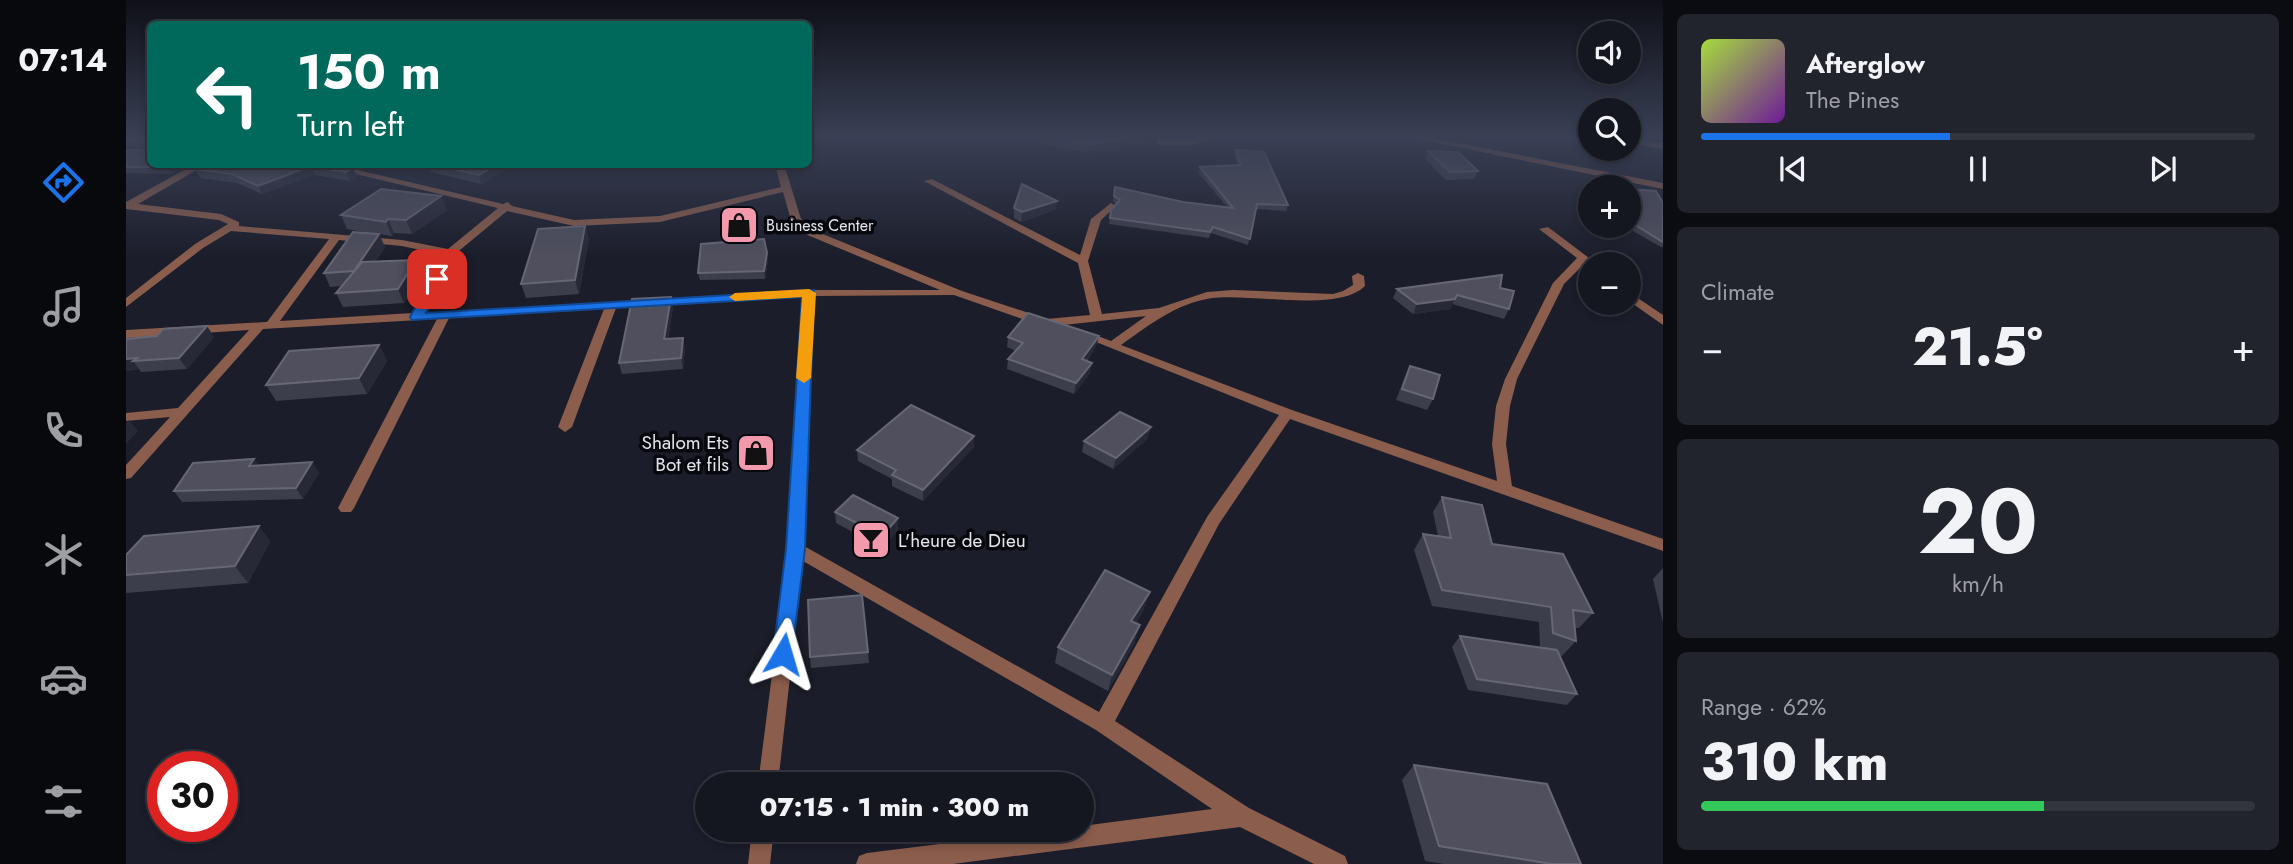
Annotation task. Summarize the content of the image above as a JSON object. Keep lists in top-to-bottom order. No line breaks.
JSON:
{"places":{"shop":["Business Center","Shalom Ets Bot et fils"],"bar":["L'heure de Dieu"]},"page":{"tabs":"07:14","map_buttons":["+","−"],"turn":["150 m","Turn left"],"song":["Afterglow","The Pines"],"tile":["Climate",["20","km/h"],["Range · 62%","310 km"]],"heat":["−","21.5°","+"],"limit":"30","trip":"07:15 · 1 min · 300 m"}}
